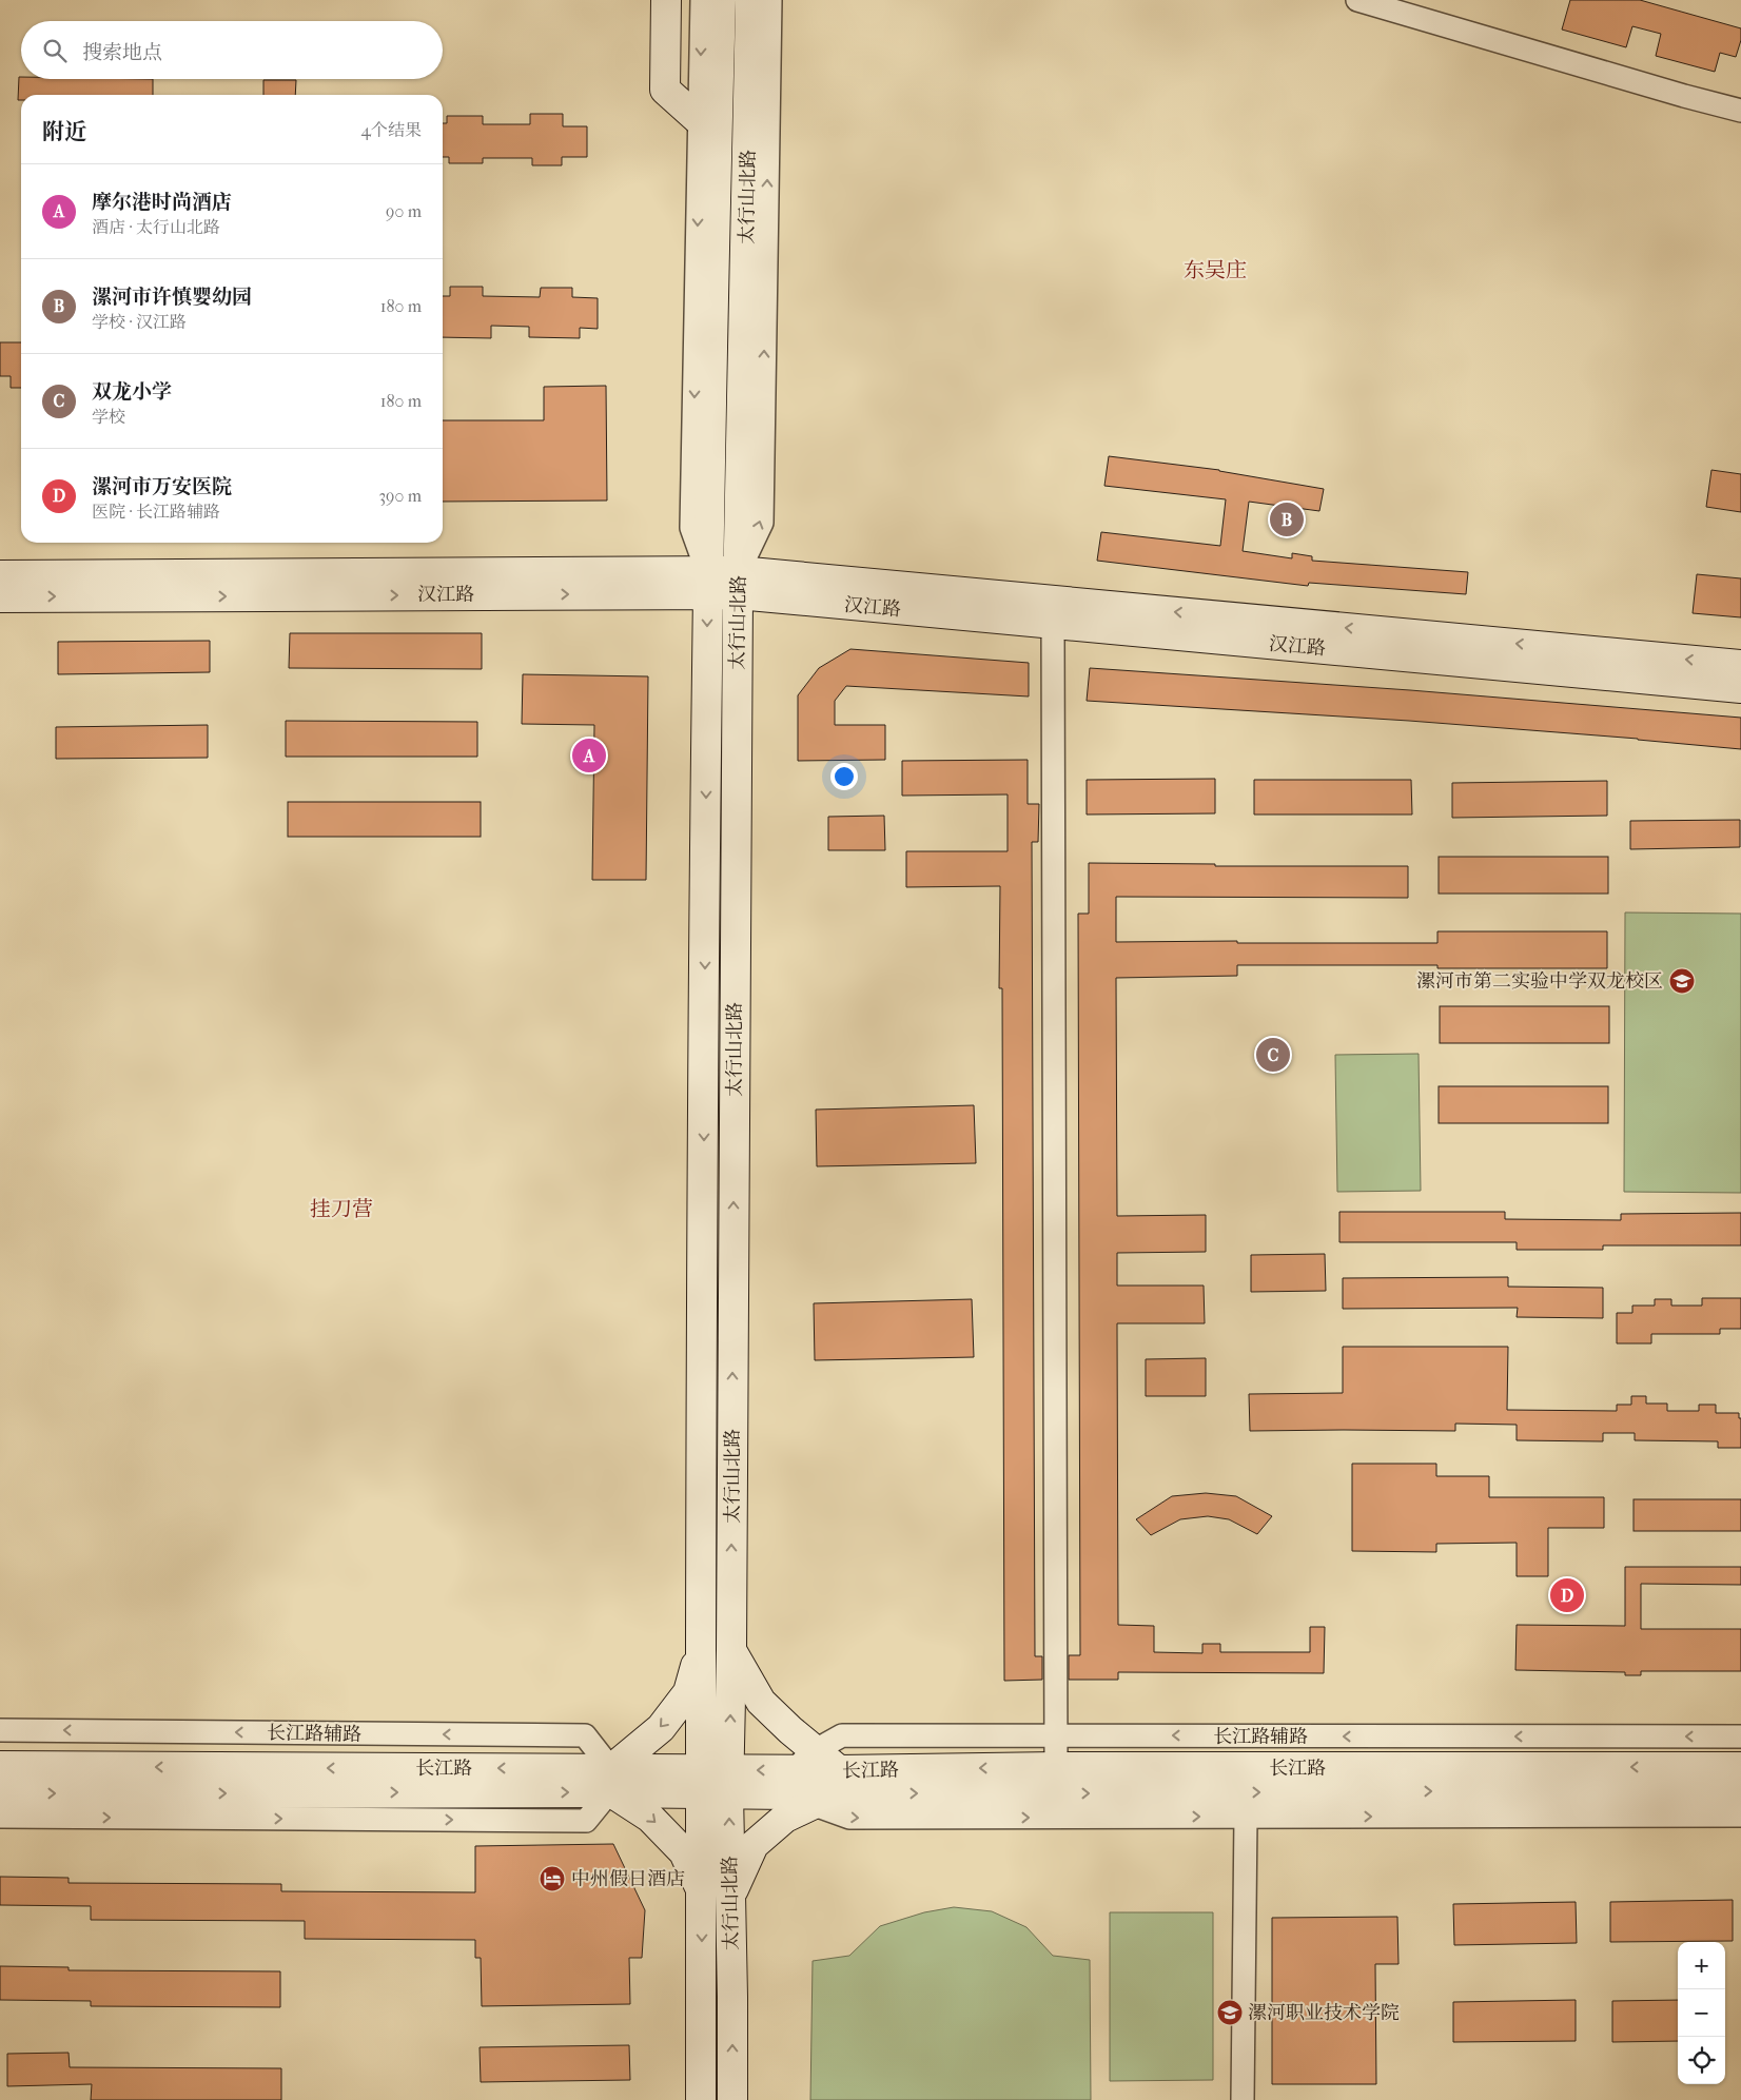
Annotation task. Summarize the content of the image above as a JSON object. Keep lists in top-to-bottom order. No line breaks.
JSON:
{"streets":{"main road":["太行山北路","汉江路","长江路"],"street":["长江路辅路"]},"crossings":[["太行山北路","汉江路"],["太行山北路","长江路"],["长江路辅路","长江路"]],"districts":["东吴庄","挂刀营"],"places":{"school or university":["漯河市第二实验中学双龙校区","漯河职业技术学院"],"hotel":["中州假日酒店"]},"page":{"search":"搜索地点","heading":["附近","4个结果"],"list":[{"mark":"A","name":"摩尔港时尚酒店","note":"酒店 · 太行山北路","value":"90 m"},{"mark":"B","name":"漯河市许慎婴幼园","note":"学校 · 汉江路","value":"180 m"},{"mark":"C","name":"双龙小学","note":"学校","value":"180 m"},{"mark":"D","name":"漯河市万安医院","note":"医院 · 长江路辅路","value":"390 m"}],"pins":["B","A","C","D"],"map_buttons":["+","−"]}}
